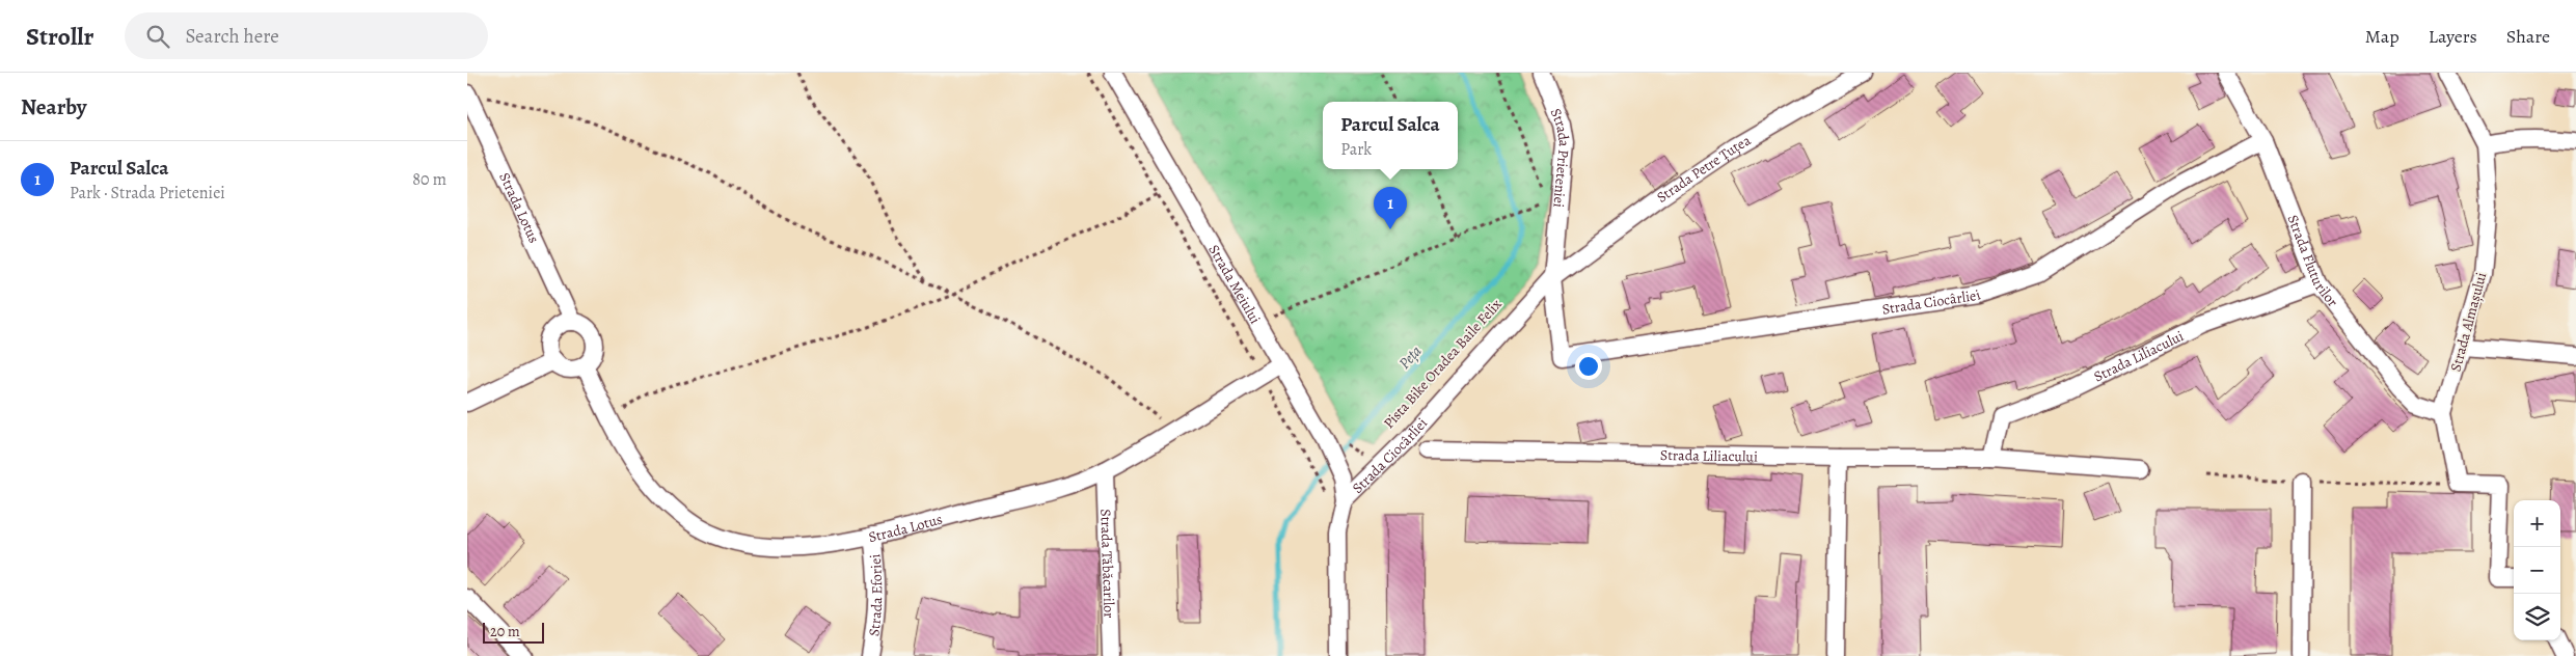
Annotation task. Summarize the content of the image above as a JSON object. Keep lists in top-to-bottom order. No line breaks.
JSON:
{"streets":{"street":["Strada Prieteniei","Strada Petre Țuțea","Strada Lotus","Strada Fluturilor","Strada Meiului","Strada Ciocârliei","Strada Almașului","Strada Liliacului","Strada Tăbăcarilor","Strada Eforiei"]},"crossings":[["Strada Prieteniei","Strada Petre Țuțea"],["Strada Prieteniei","Strada Ciocârliei"],["Strada Petre Țuțea","Strada Ciocârliei"],["Strada Lotus","Strada Meiului"],["Strada Lotus","Strada Tăbăcarilor"],["Strada Lotus","Strada Eforiei"],["Strada Fluturilor","Strada Ciocârliei"],["Strada Fluturilor","Strada Almașului"],["Strada Fluturilor","Strada Liliacului"],["Strada Meiului","Strada Ciocârliei"]],"water":["Peța"],"scale_bar":"20 m","page":{"header":"Strollr","search":"Search here","nav":["Map","Layers","Share"],"heading":"Nearby","popup":["Parcul Salca","Park"],"list":[{"mark":"1","name":"Parcul Salca","note":"Park · Strada Prieteniei","value":"80 m"}],"pins":"1","map_buttons":["+","−"],"scale":"20 m"}}
